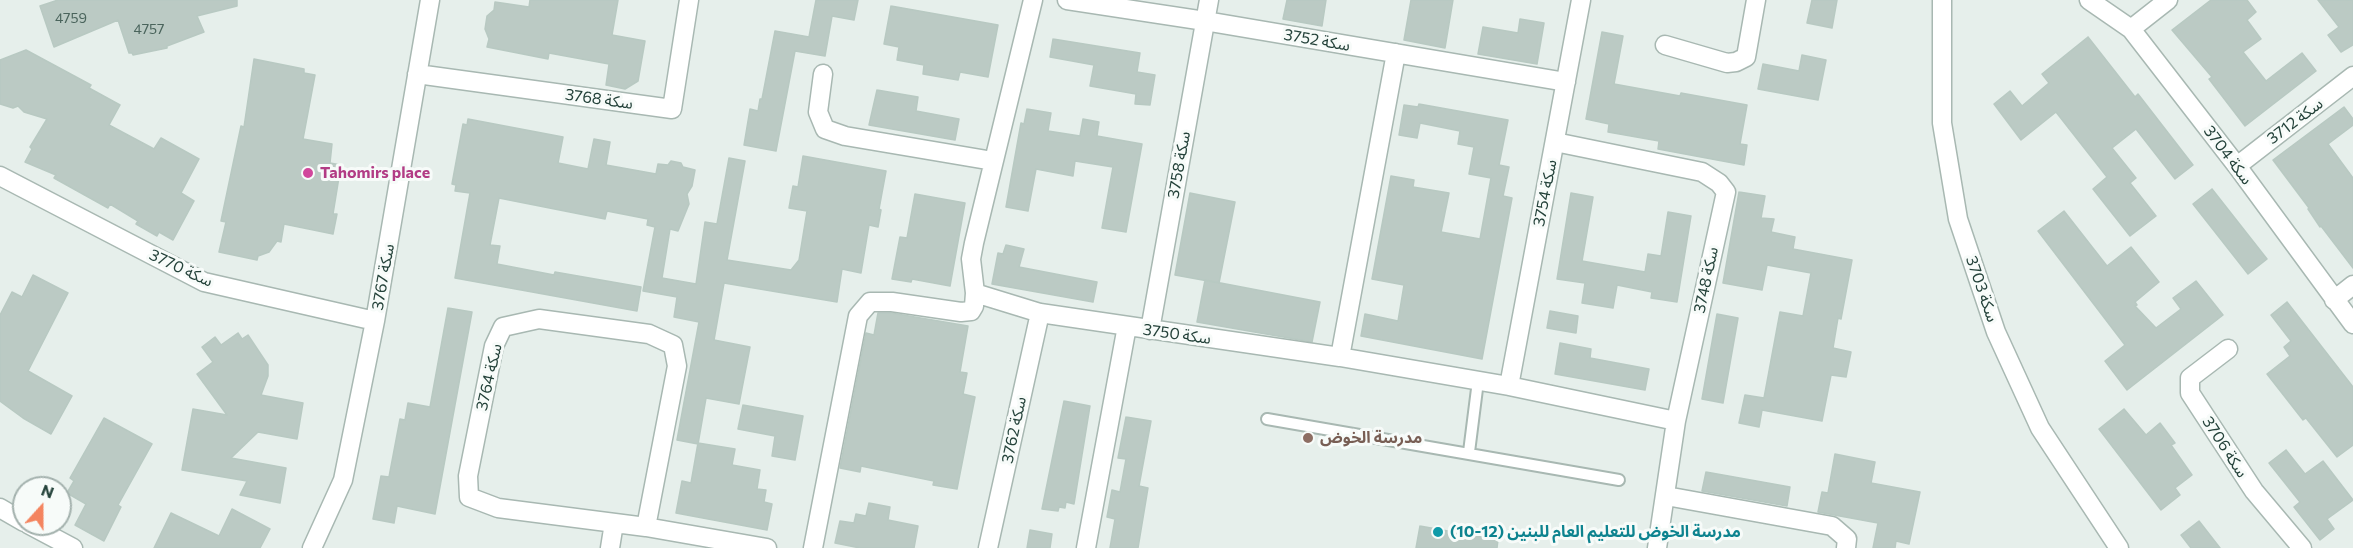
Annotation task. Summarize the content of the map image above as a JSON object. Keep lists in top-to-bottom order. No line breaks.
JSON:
{"streets":{"street":["سكة 3752","سكة 3768","سكة 3712","سكة 3704","سكة 3758","سكة 3754","سكة 3770","سكة 3767","سكة 3748","سكة 3703","سكة 3750","سكة 3764","سكة 3762","سكة 3706"]},"crossings":[["سكة 3752","سكة 3758"],["سكة 3752","سكة 3754"],["سكة 3768","سكة 3767"],["سكة 3712","سكة 3704"],["سكة 3758","سكة 3750"],["سكة 3754","سكة 3748"],["سكة 3754","سكة 3750"],["سكة 3770","سكة 3767"],["سكة 3748","سكة 3750"],["سكة 3750","سكة 3762"]],"places":["Tahomirs place","مدرسة الخوض","مدرسة الخوض للتعليم العام للبنين (12-10)"],"house_numbers":["4759","4757"],"north":"top"}
